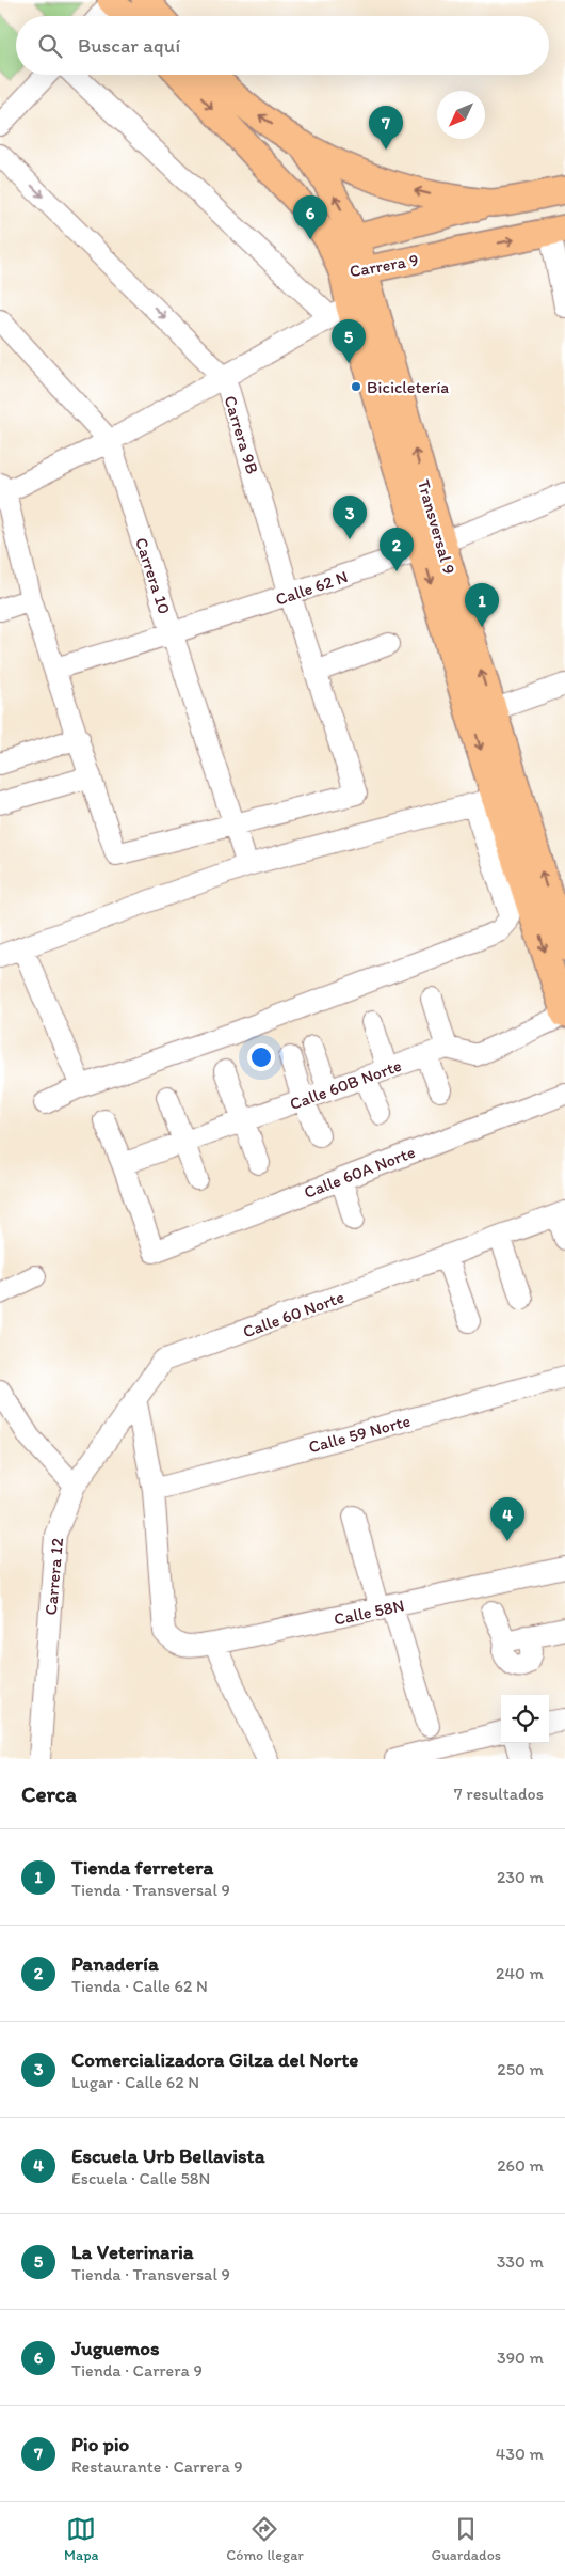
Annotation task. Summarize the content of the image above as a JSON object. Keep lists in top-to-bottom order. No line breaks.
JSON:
{"streets":{"main road":["Carrera 9","Transversal 9"],"street":["Carrera 9B","Carrera 10","Calle 62 N","Calle 60B Norte","Calle 60A Norte","Calle 60 Norte","Calle 59 Norte","Carrera 12","Calle 58N"]},"crossings":[["Carrera 9","Transversal 9"],["Carrera 9B","Carrera 10"],["Carrera 9B","Calle 62 N"],["Transversal 9","Calle 62 N"],["Carrera 10","Calle 62 N"],["Calle 60B Norte","Calle 60A Norte"],["Calle 60 Norte","Carrera 12"],["Calle 59 Norte","Calle 58N"]],"places":["Bicicletería"],"north":"bottom left","page":{"search":"Buscar aquí","pins":["7","6","5","3","2","1","4"],"heading":["Cerca","7 resultados"],"list":[{"mark":"1","name":"Tienda ferretera","note":"Tienda · Transversal 9","value":"230 m"},{"mark":"2","name":"Panadería","note":"Tienda · Calle 62 N","value":"240 m"},{"mark":"3","name":"Comercializadora Gilza del Norte","note":"Lugar · Calle 62 N","value":"250 m"},{"mark":"4","name":"Escuela Urb Bellavista","note":"Escuela · Calle 58N","value":"260 m"},{"mark":"5","name":"La Veterinaria","note":"Tienda · Transversal 9","value":"330 m"},{"mark":"6","name":"Juguemos","note":"Tienda · Carrera 9","value":"390 m"},{"mark":"7","name":"Pio pio","note":"Restaurante · Carrera 9","value":"430 m"}],"nav":["Mapa","Cómo llegar","Guardados"]}}
